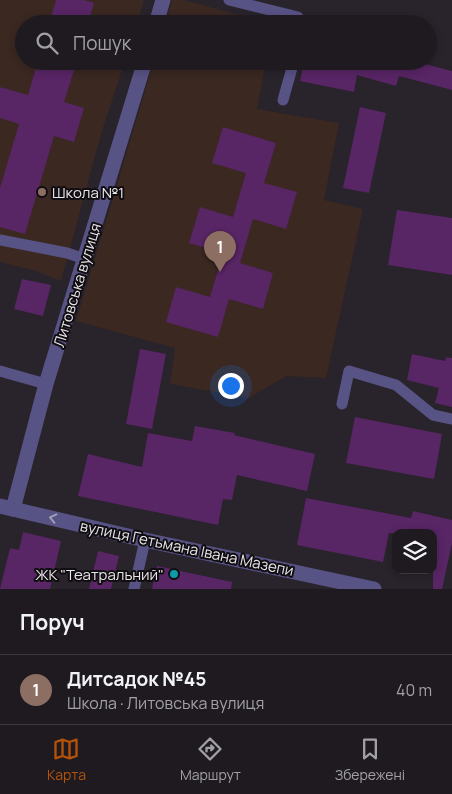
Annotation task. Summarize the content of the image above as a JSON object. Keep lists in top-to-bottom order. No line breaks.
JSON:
{"streets":{"street":["Литовська вулиця","вулиця Гетьмана Івана Мазепи"]},"crossings":[["Литовська вулиця","вулиця Гетьмана Івана Мазепи"]],"one_way":["вулиця Гетьмана Івана Мазепи"],"places":["Школа №1","ЖК \"Театральний\""],"page":{"search":"Пошук","pins":"1","heading":"Поруч","list":[{"mark":"1","name":"Дитсадок №45","note":"Школа · Литовська вулиця","value":"40 m"}],"nav":["Карта","Маршрут","Збережені"]}}
